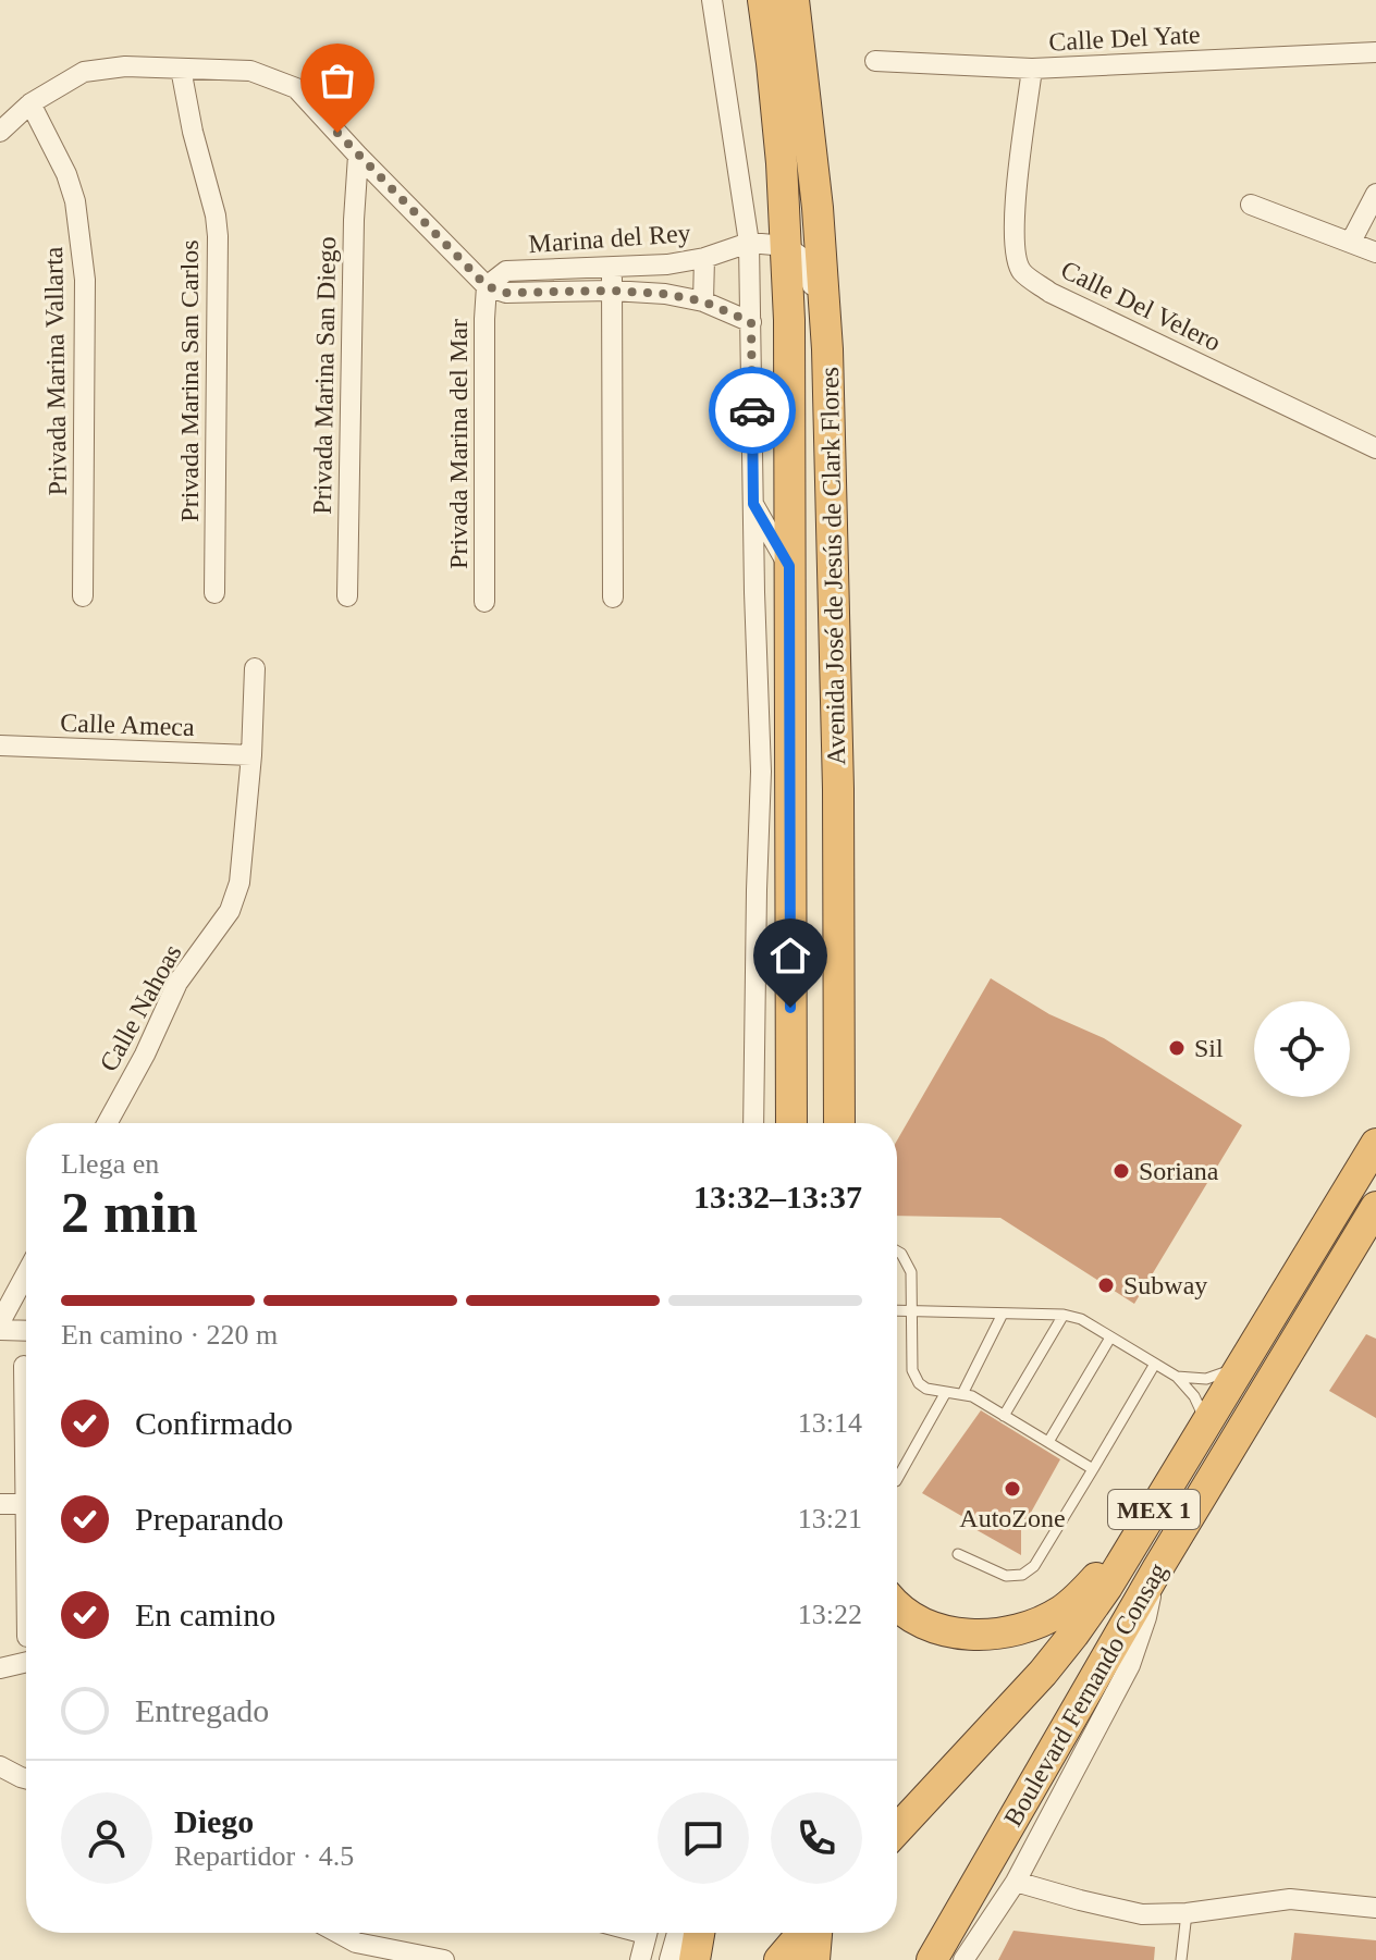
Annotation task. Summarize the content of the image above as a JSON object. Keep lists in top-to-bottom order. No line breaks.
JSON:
{"streets":{"highway":["Avenida José de Jesús de Clark Flores","MEX 1","Boulevard Fernando Consag"],"street":["Calle Del Yate","Marina del Rey","Calle Del Velero","Privada Marina Vallarta","Privada Marina San Diego","Privada Marina San Carlos","Privada Marina del Mar","Calle Ameca","Calle Nahoas"]},"crossings":[["Calle Del Yate","Calle Del Velero"],["Marina del Rey","Privada Marina del Mar"],["Calle Ameca","Calle Nahoas"]],"places":["Sil","Soriana","Subway","AutoZone"],"page":{"heading":["2 min","Llega en","13:32–13:37"],"panel":["Diego","Repartidor · 4.5"],"bar":"En camino · 220 m","list":[["Confirmado","13:14"],["Preparando","13:21"],["En camino","13:22"],"Entregado"]}}
